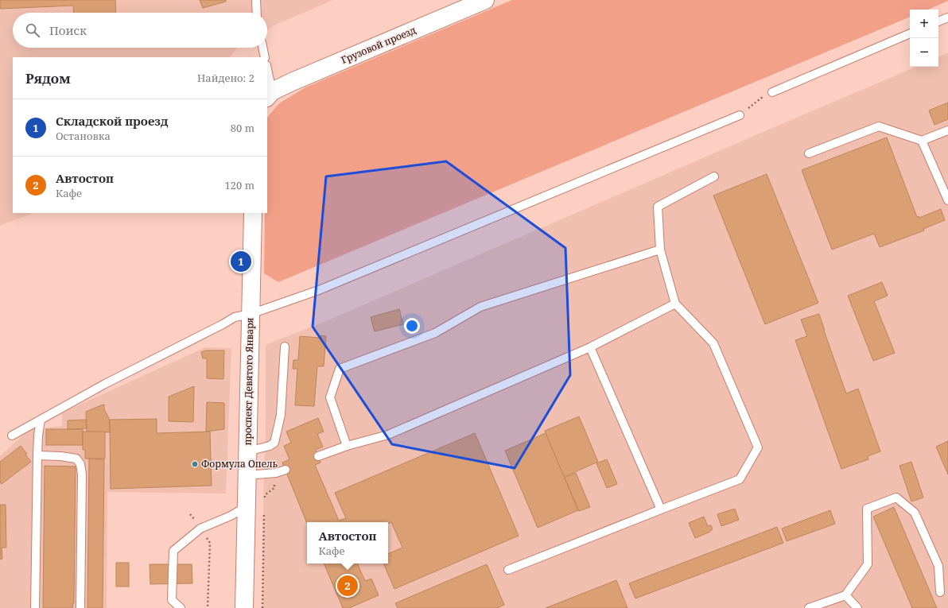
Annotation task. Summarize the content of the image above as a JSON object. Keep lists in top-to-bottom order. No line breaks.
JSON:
{"streets":{"street":["Грузовой проезд","проспект Девятого Января"]},"places":["Формула Опель"],"page":{"map_buttons":["+","−"],"search":"Поиск","heading":["Рядом","Найдено: 2"],"list":[{"mark":"1","name":"Складской проезд","note":"Остановка","value":"80 m"},{"mark":"2","name":"Автостоп","note":"Кафе","value":"120 m"}],"pins":["1","2"],"popup":["Автостоп","Кафе"]}}
